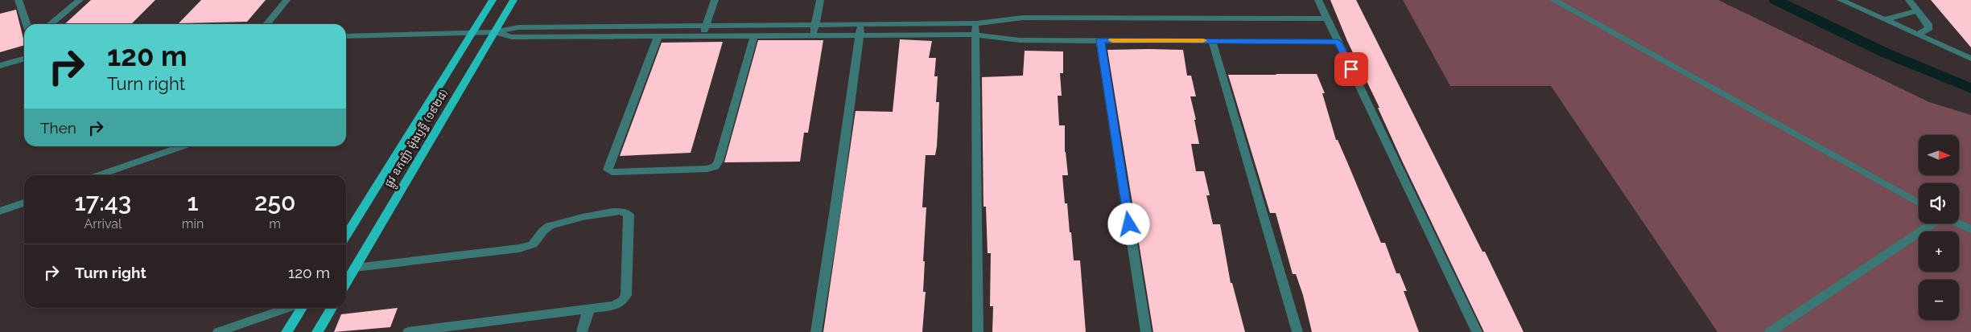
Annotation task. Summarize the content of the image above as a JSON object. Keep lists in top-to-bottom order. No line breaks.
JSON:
{"streets":{"main road":["ផ្លូវ ឧកញ៉ា ម៉ុងឫទ្ធី (១៩២៨)"]},"north":"right","page":{"turn":["120 m","Turn right"],"then":"Then","map_buttons":["+","−"],"eta":["17:43","Arrival","1","min","250","m"],"list":[{"name":"Turn right","value":"120 m"}]}}
